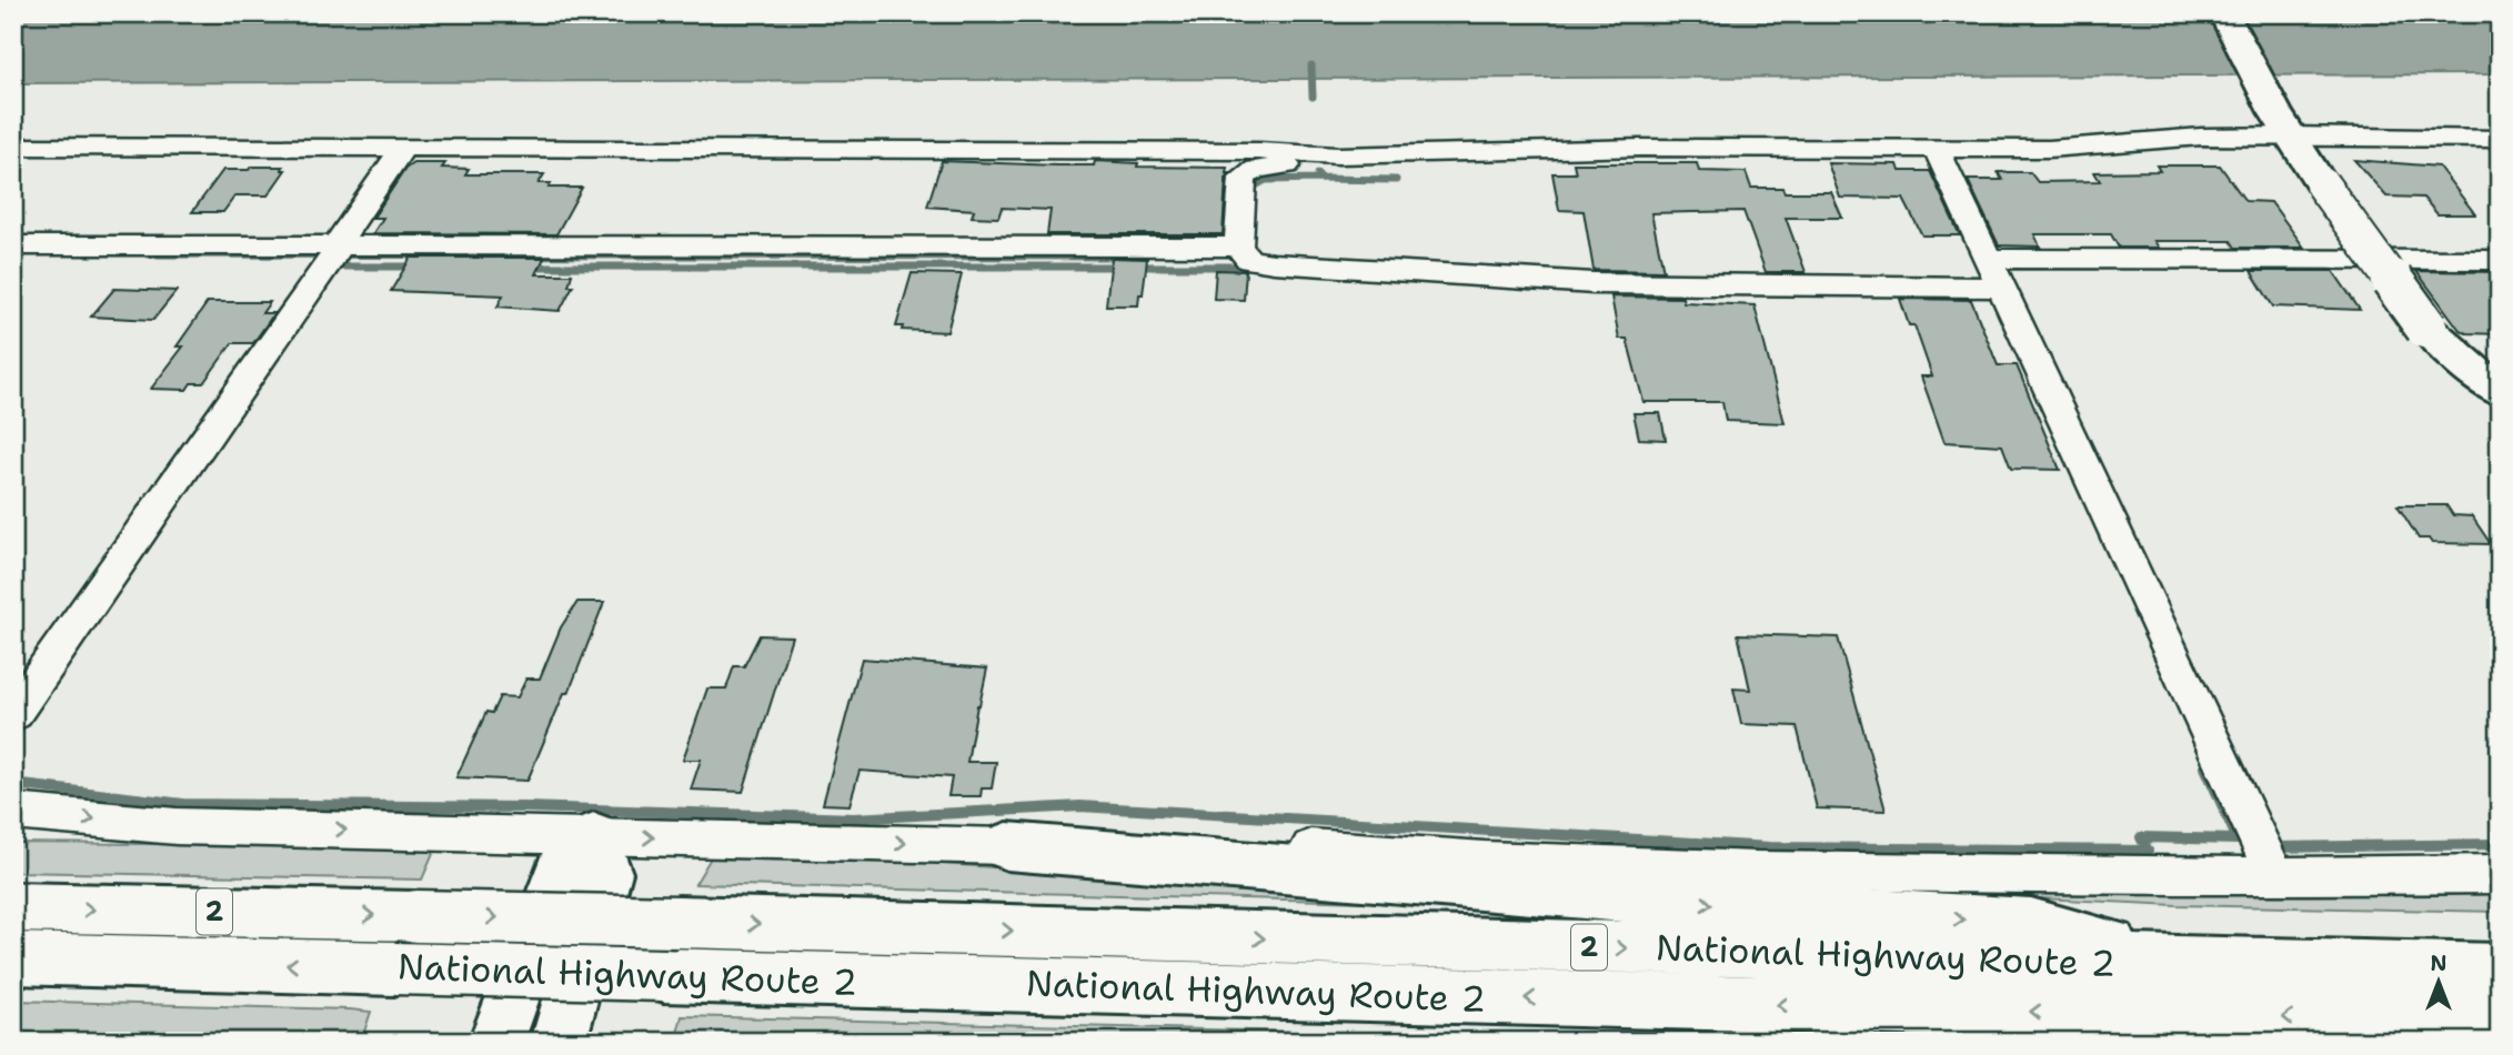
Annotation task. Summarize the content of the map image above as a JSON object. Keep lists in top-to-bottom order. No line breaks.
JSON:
{"streets":{"main road":["2","National Highway Route 2"]},"north":"top"}
